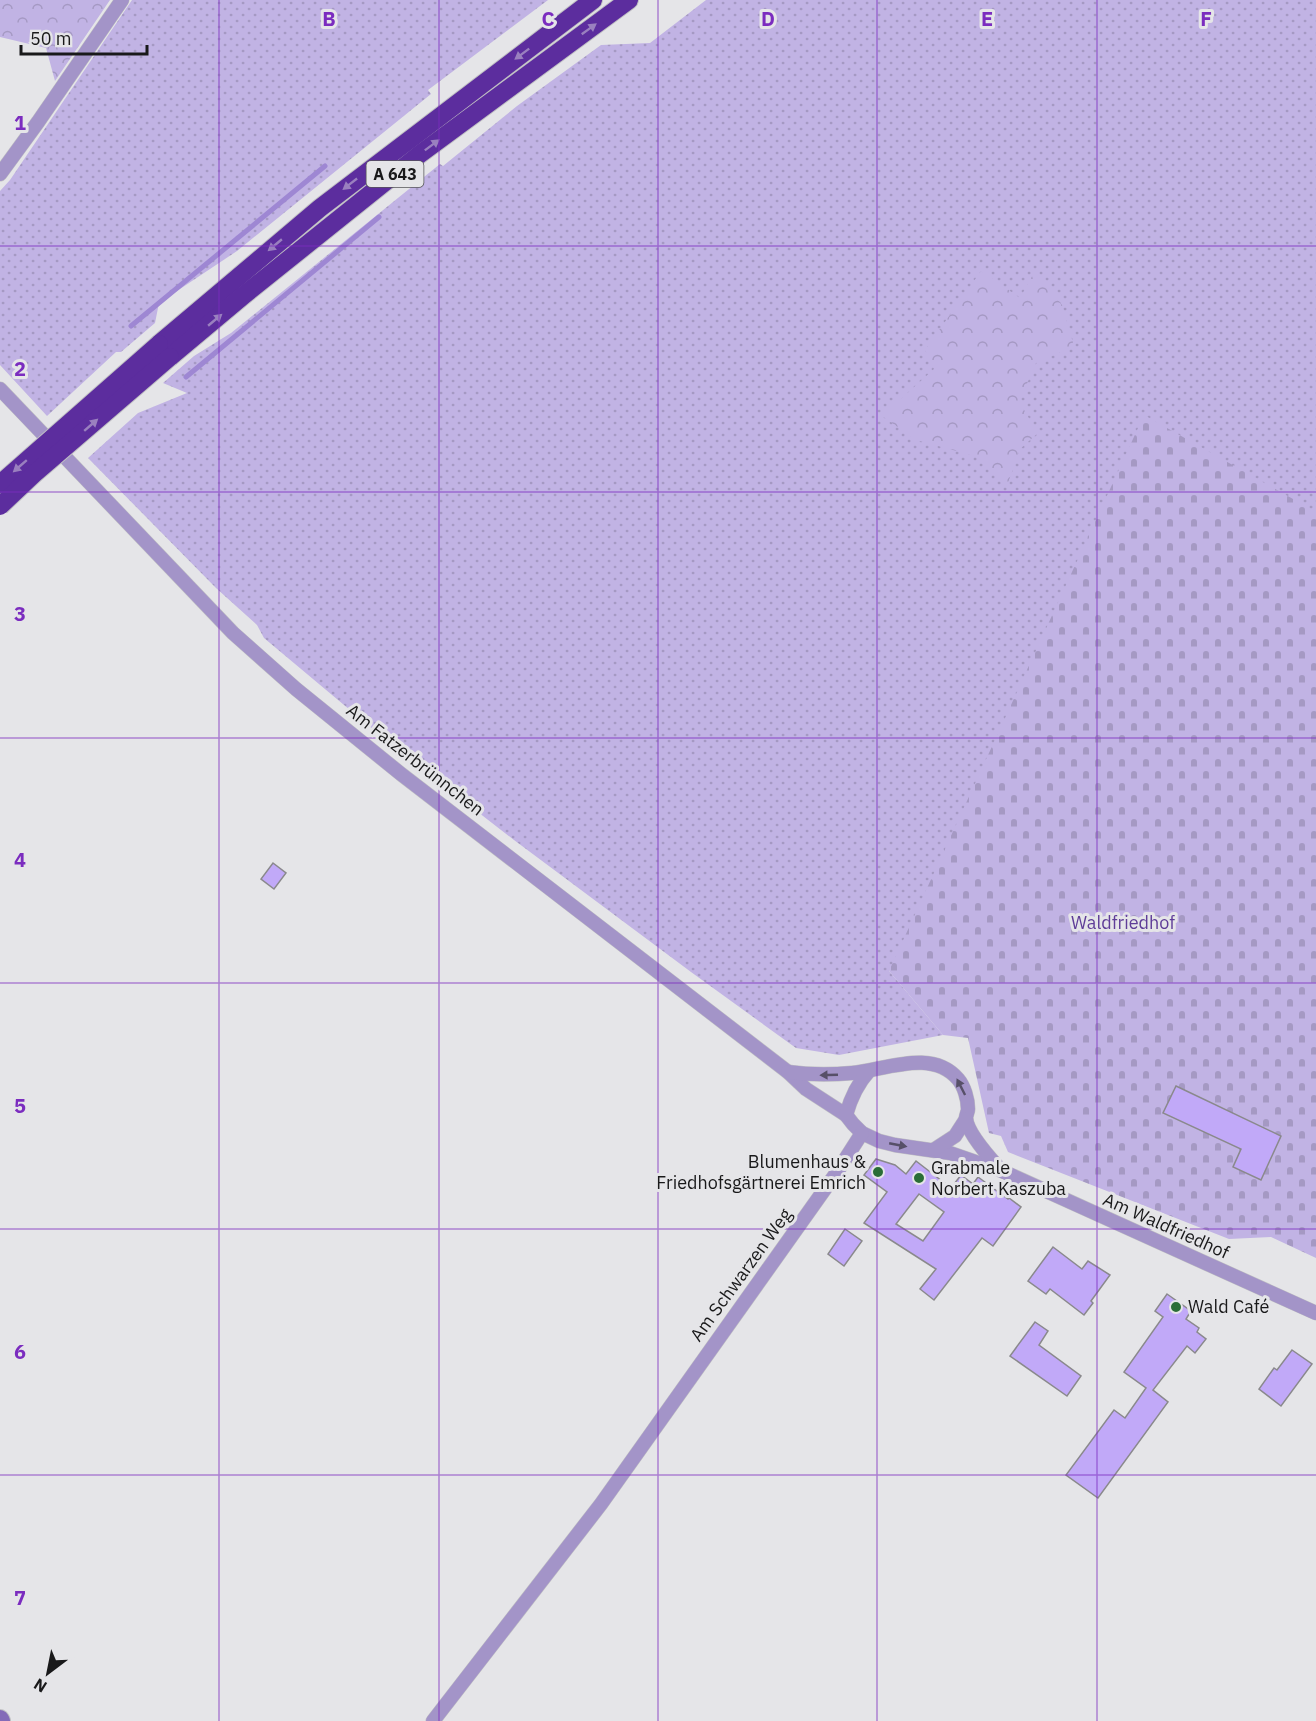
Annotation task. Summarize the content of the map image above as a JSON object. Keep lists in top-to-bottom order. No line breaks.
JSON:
{"streets":{"highway":["A 643"],"street":["Am Fatzerbrünnchen","Am Waldfriedhof","Am Schwarzen Weg"]},"crossings":[["Am Fatzerbrünnchen","Am Schwarzen Weg"]],"parks":["Waldfriedhof"],"places":["Blumenhaus & Friedhofsgärtnerei Emrich","Grabmale Norbert Kaszuba","Wald Café"],"scale_bar":"50 m","north":"bottom left","grid":{"columns":["B","C","D","E","F"],"rows":["1","2","3","4","5","6","7"]}}
